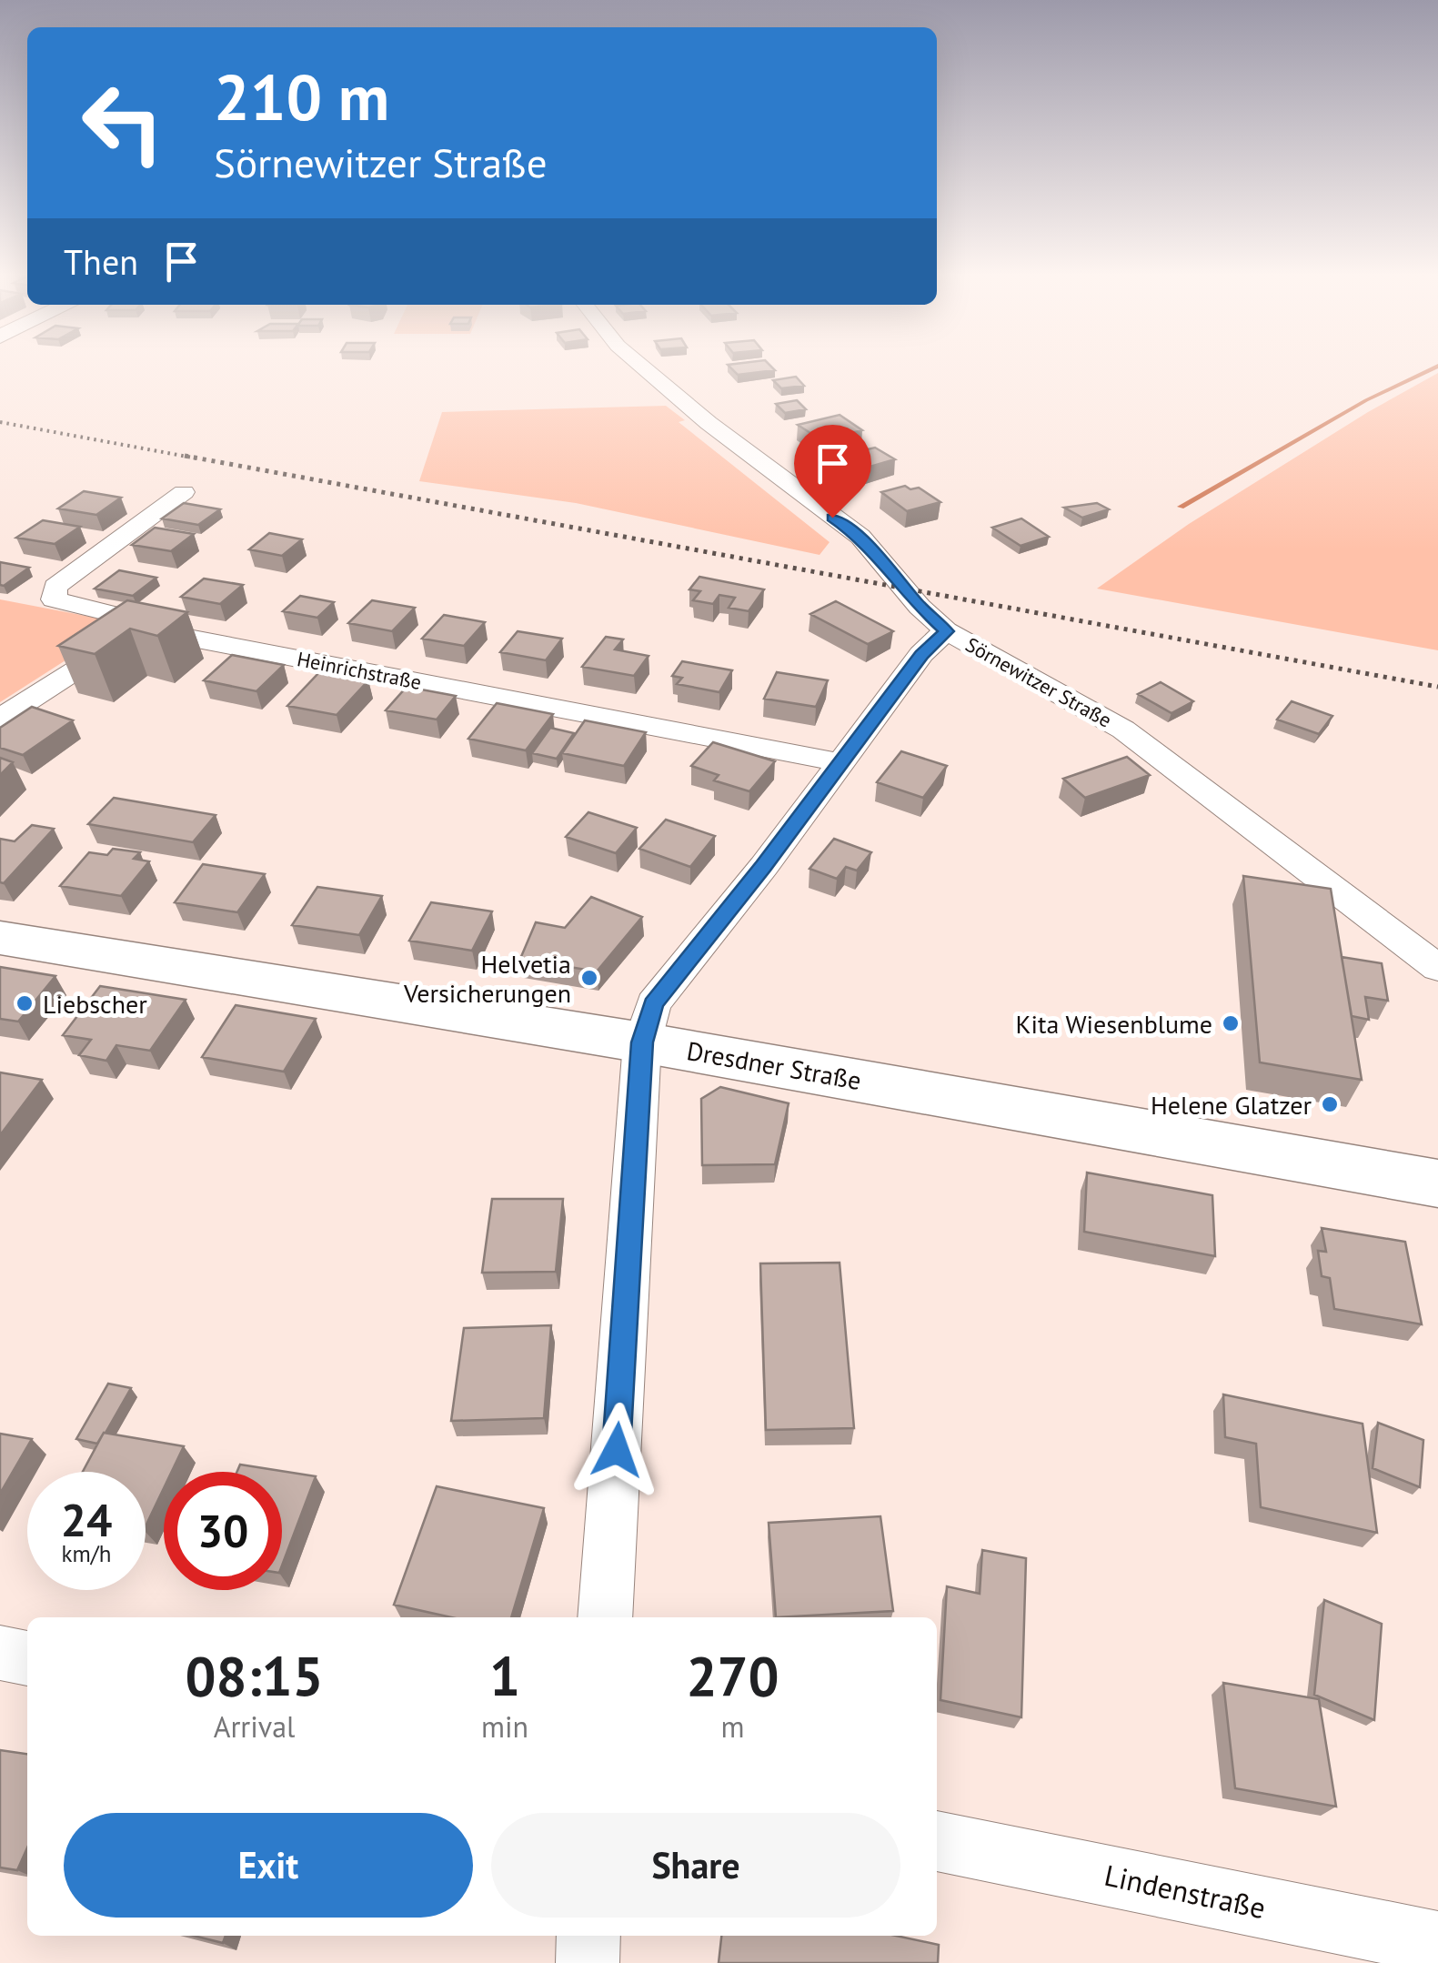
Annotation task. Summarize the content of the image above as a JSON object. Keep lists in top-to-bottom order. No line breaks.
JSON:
{"streets":{"main road":["Dresdner Straße"],"street":["Heinrichstraße","Sörnewitzer Straße","Lindenstraße"]},"places":["Helvetia Versicherungen","Liebscher","Kita Wiesenblume","Helene Glatzer"],"page":{"turn":["210 m","Sörnewitzer Straße"],"then":"Then","speed":"24 km/h","limit":"30","eta":["08:15","Arrival","1","min","270","m"],"buttons":["Exit","Share"]}}
